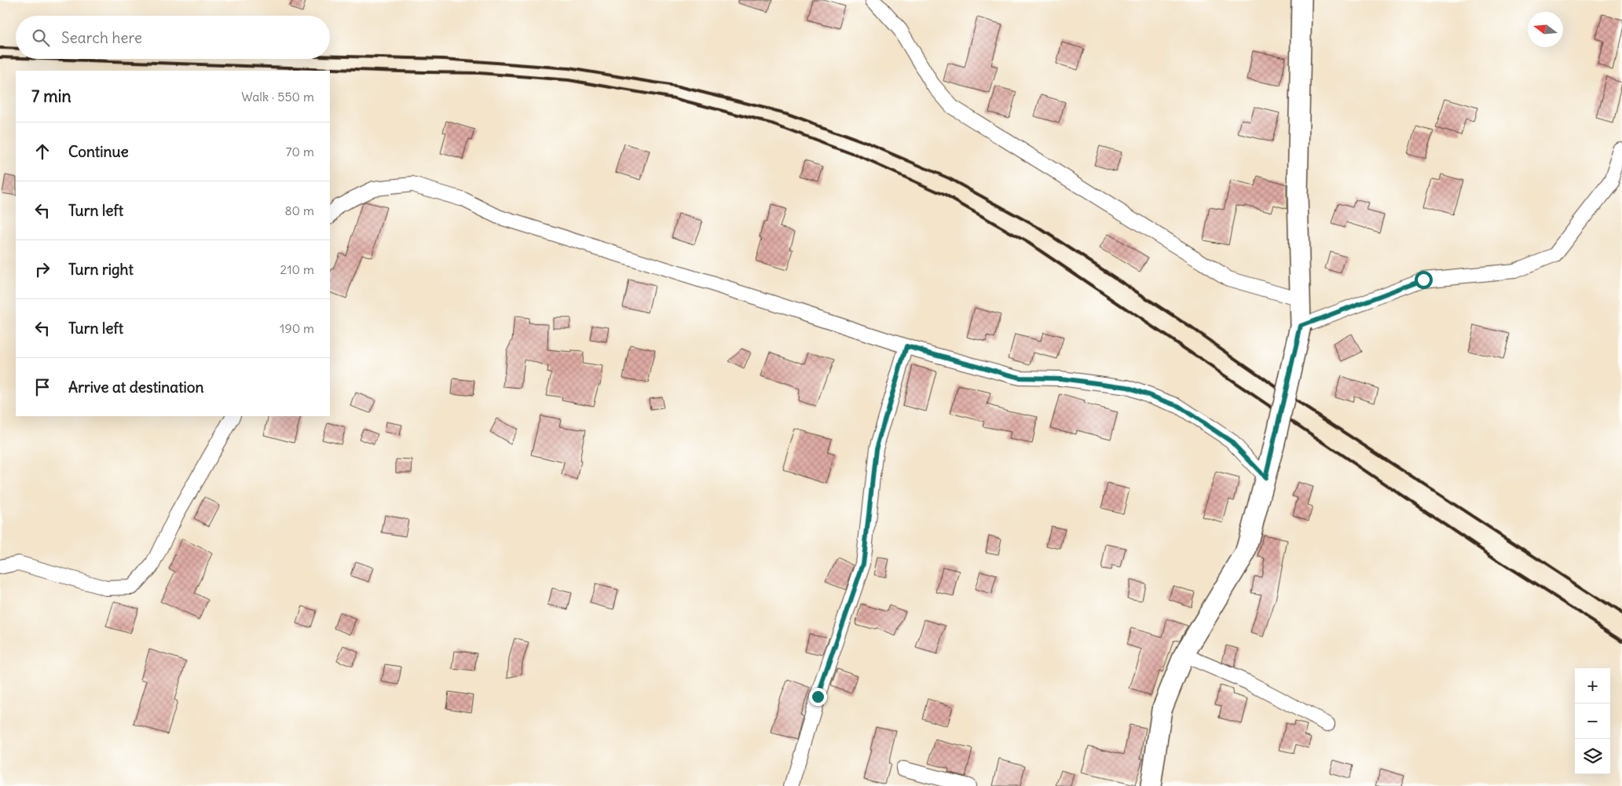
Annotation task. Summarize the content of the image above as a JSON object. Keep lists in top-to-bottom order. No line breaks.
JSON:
{"north":"left","page":{"search":"Search here","heading":["7 min","Walk · 550 m"],"list":[["Continue","70 m"],["Turn left","80 m"],["Turn right","210 m"],["Turn left","190 m"],"Arrive at destination"],"map_buttons":["+","−"]}}
